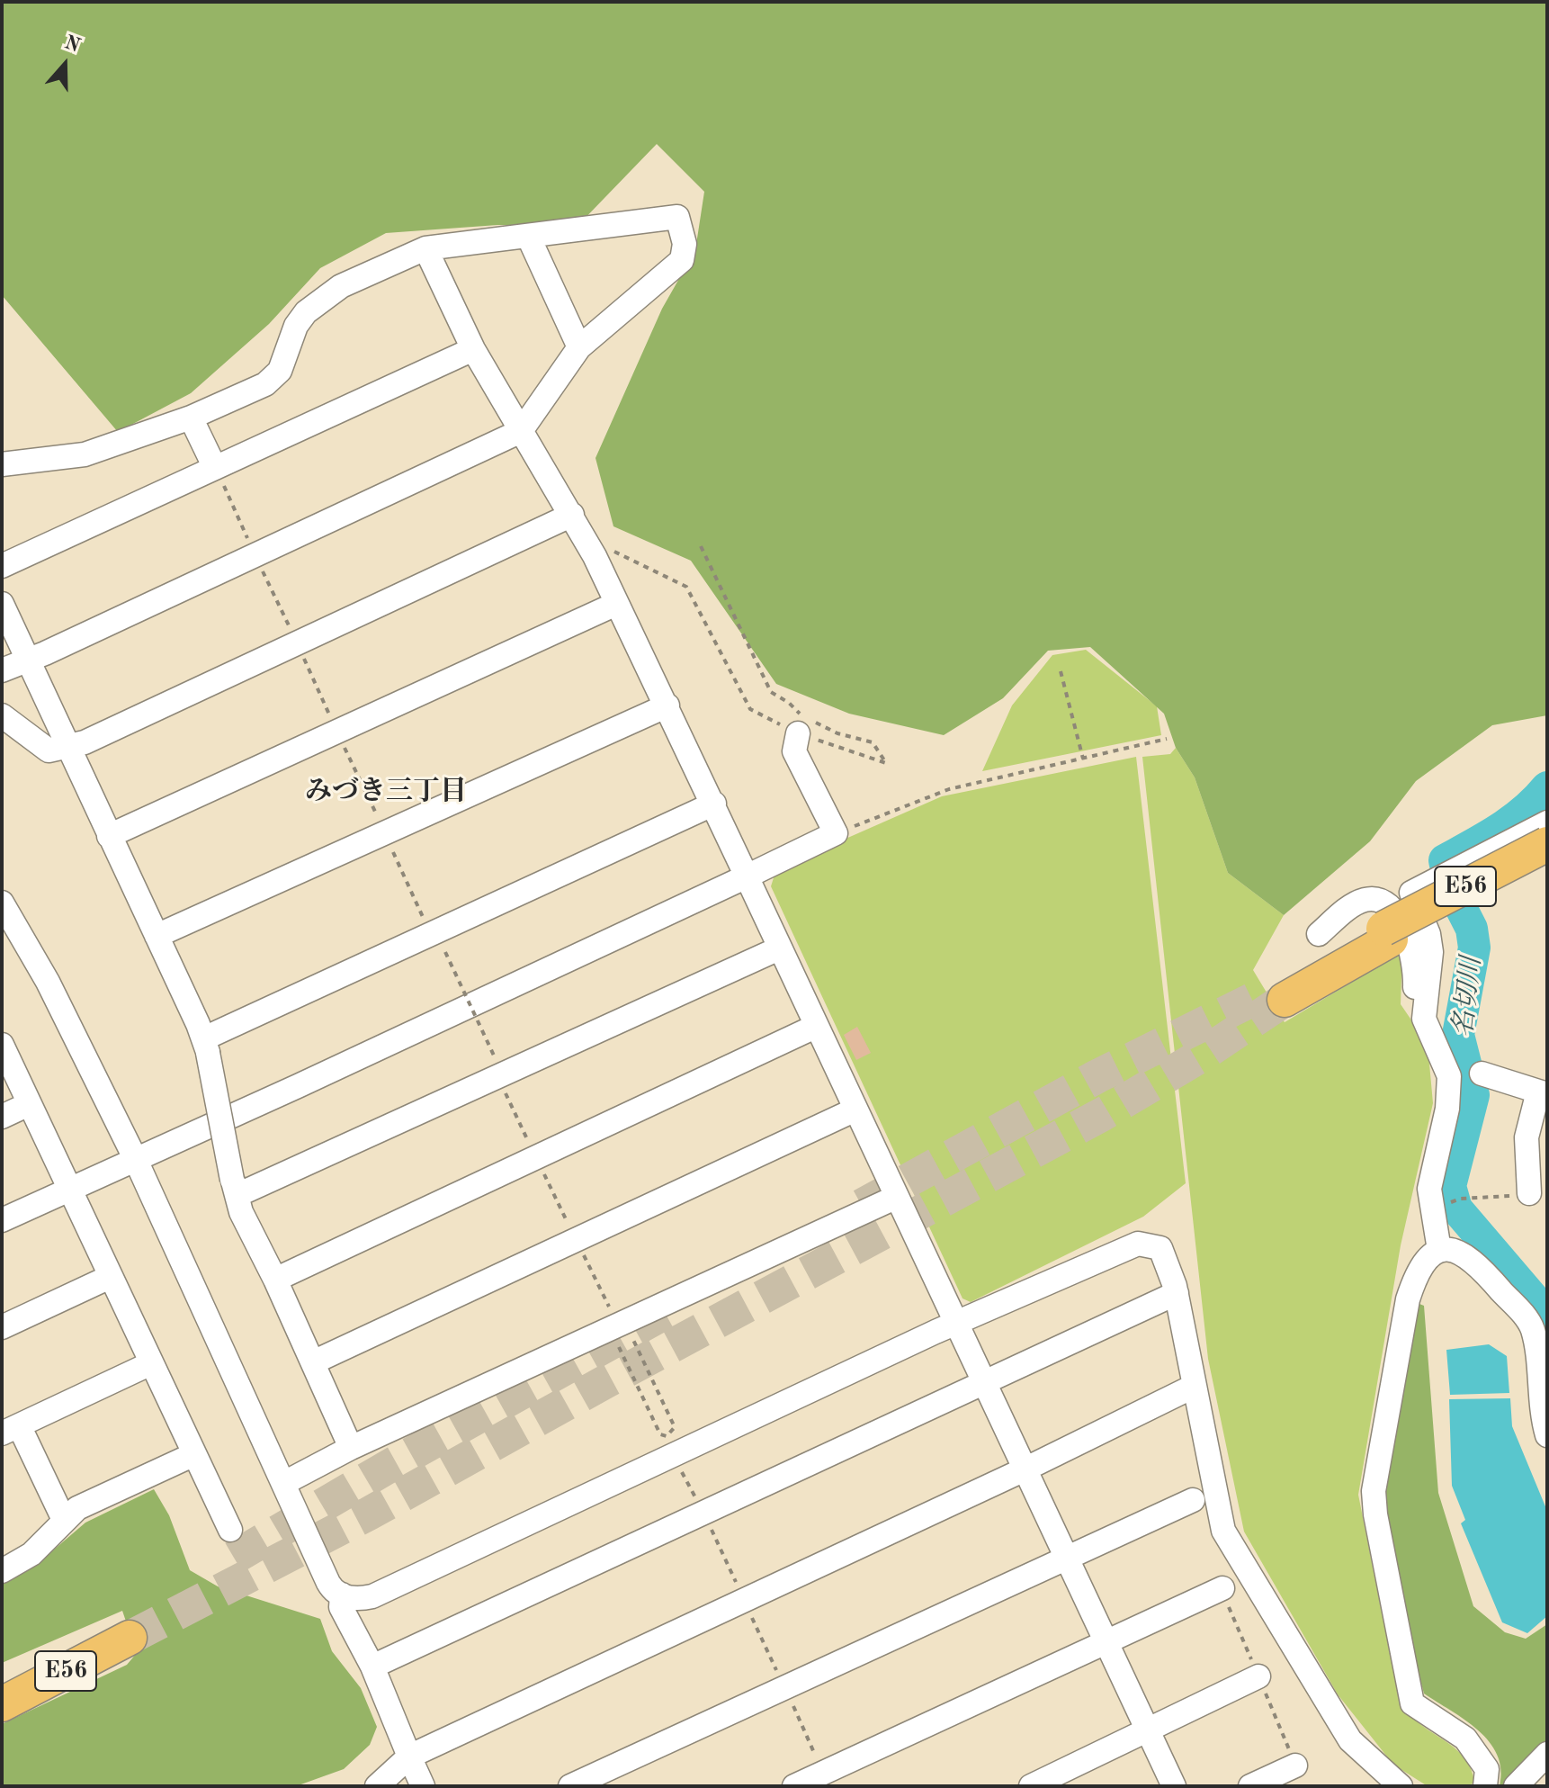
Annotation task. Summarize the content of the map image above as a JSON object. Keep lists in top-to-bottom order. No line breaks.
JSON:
{"streets":{"highway":["E56"]},"districts":["みづき三丁目"],"water":["名切川"],"north":"top"}
